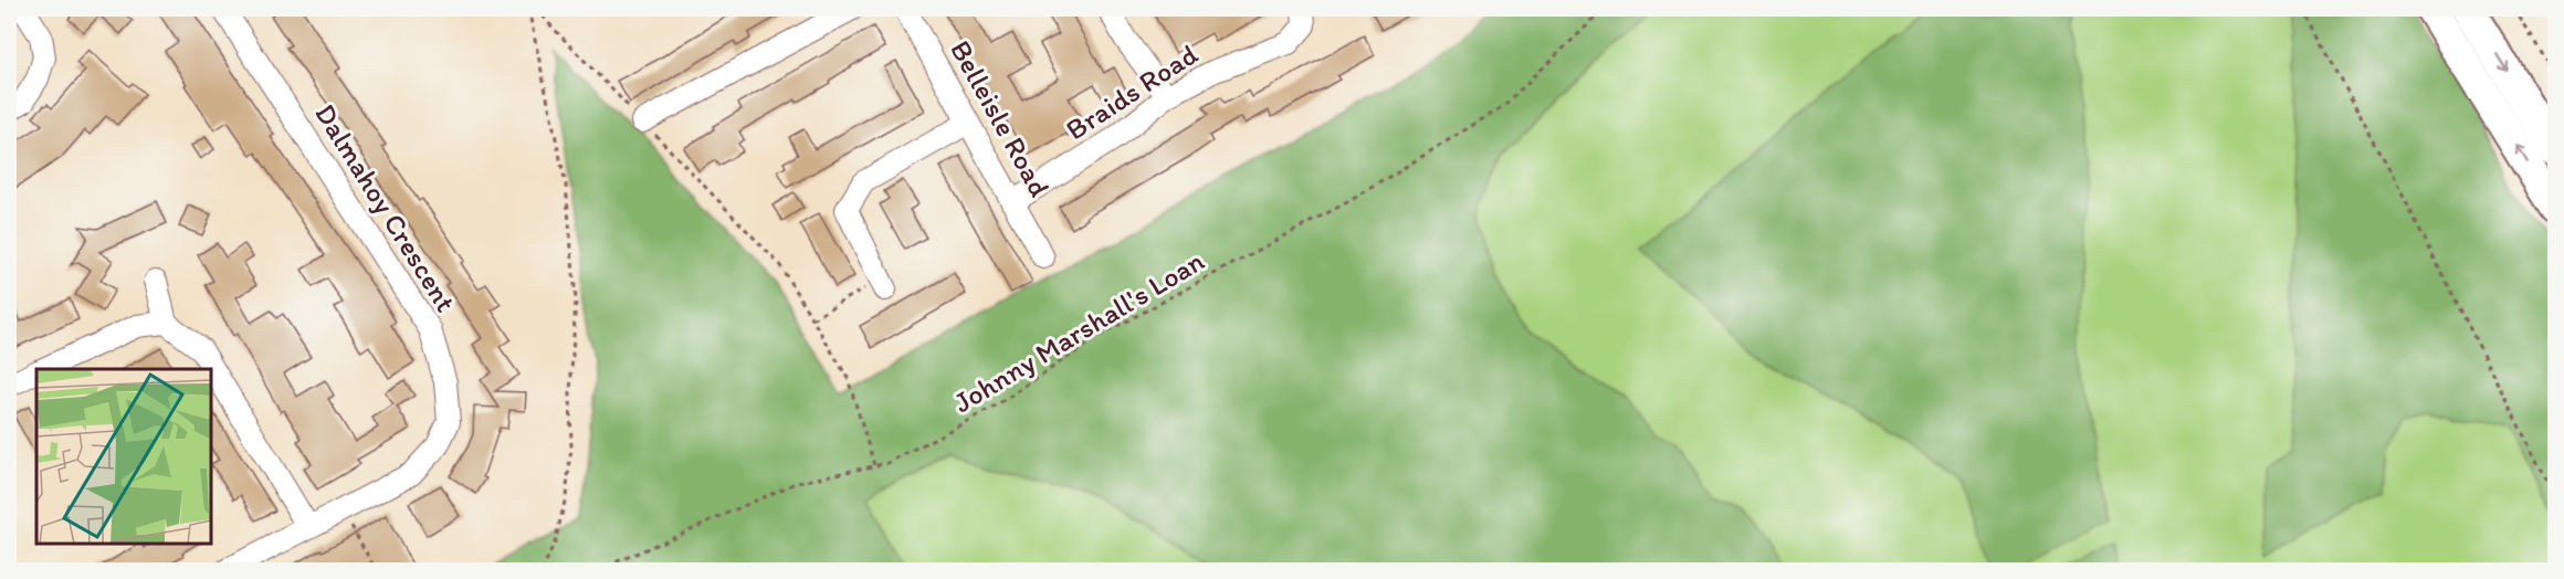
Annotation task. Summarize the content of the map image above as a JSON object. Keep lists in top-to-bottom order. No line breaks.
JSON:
{"streets":{"street":["Braids Road","Belleisle Road","Dalmahoy Crescent"],"path":["Johnny Marshall's Loan"]},"crossings":[["Braids Road","Belleisle Road"]]}
